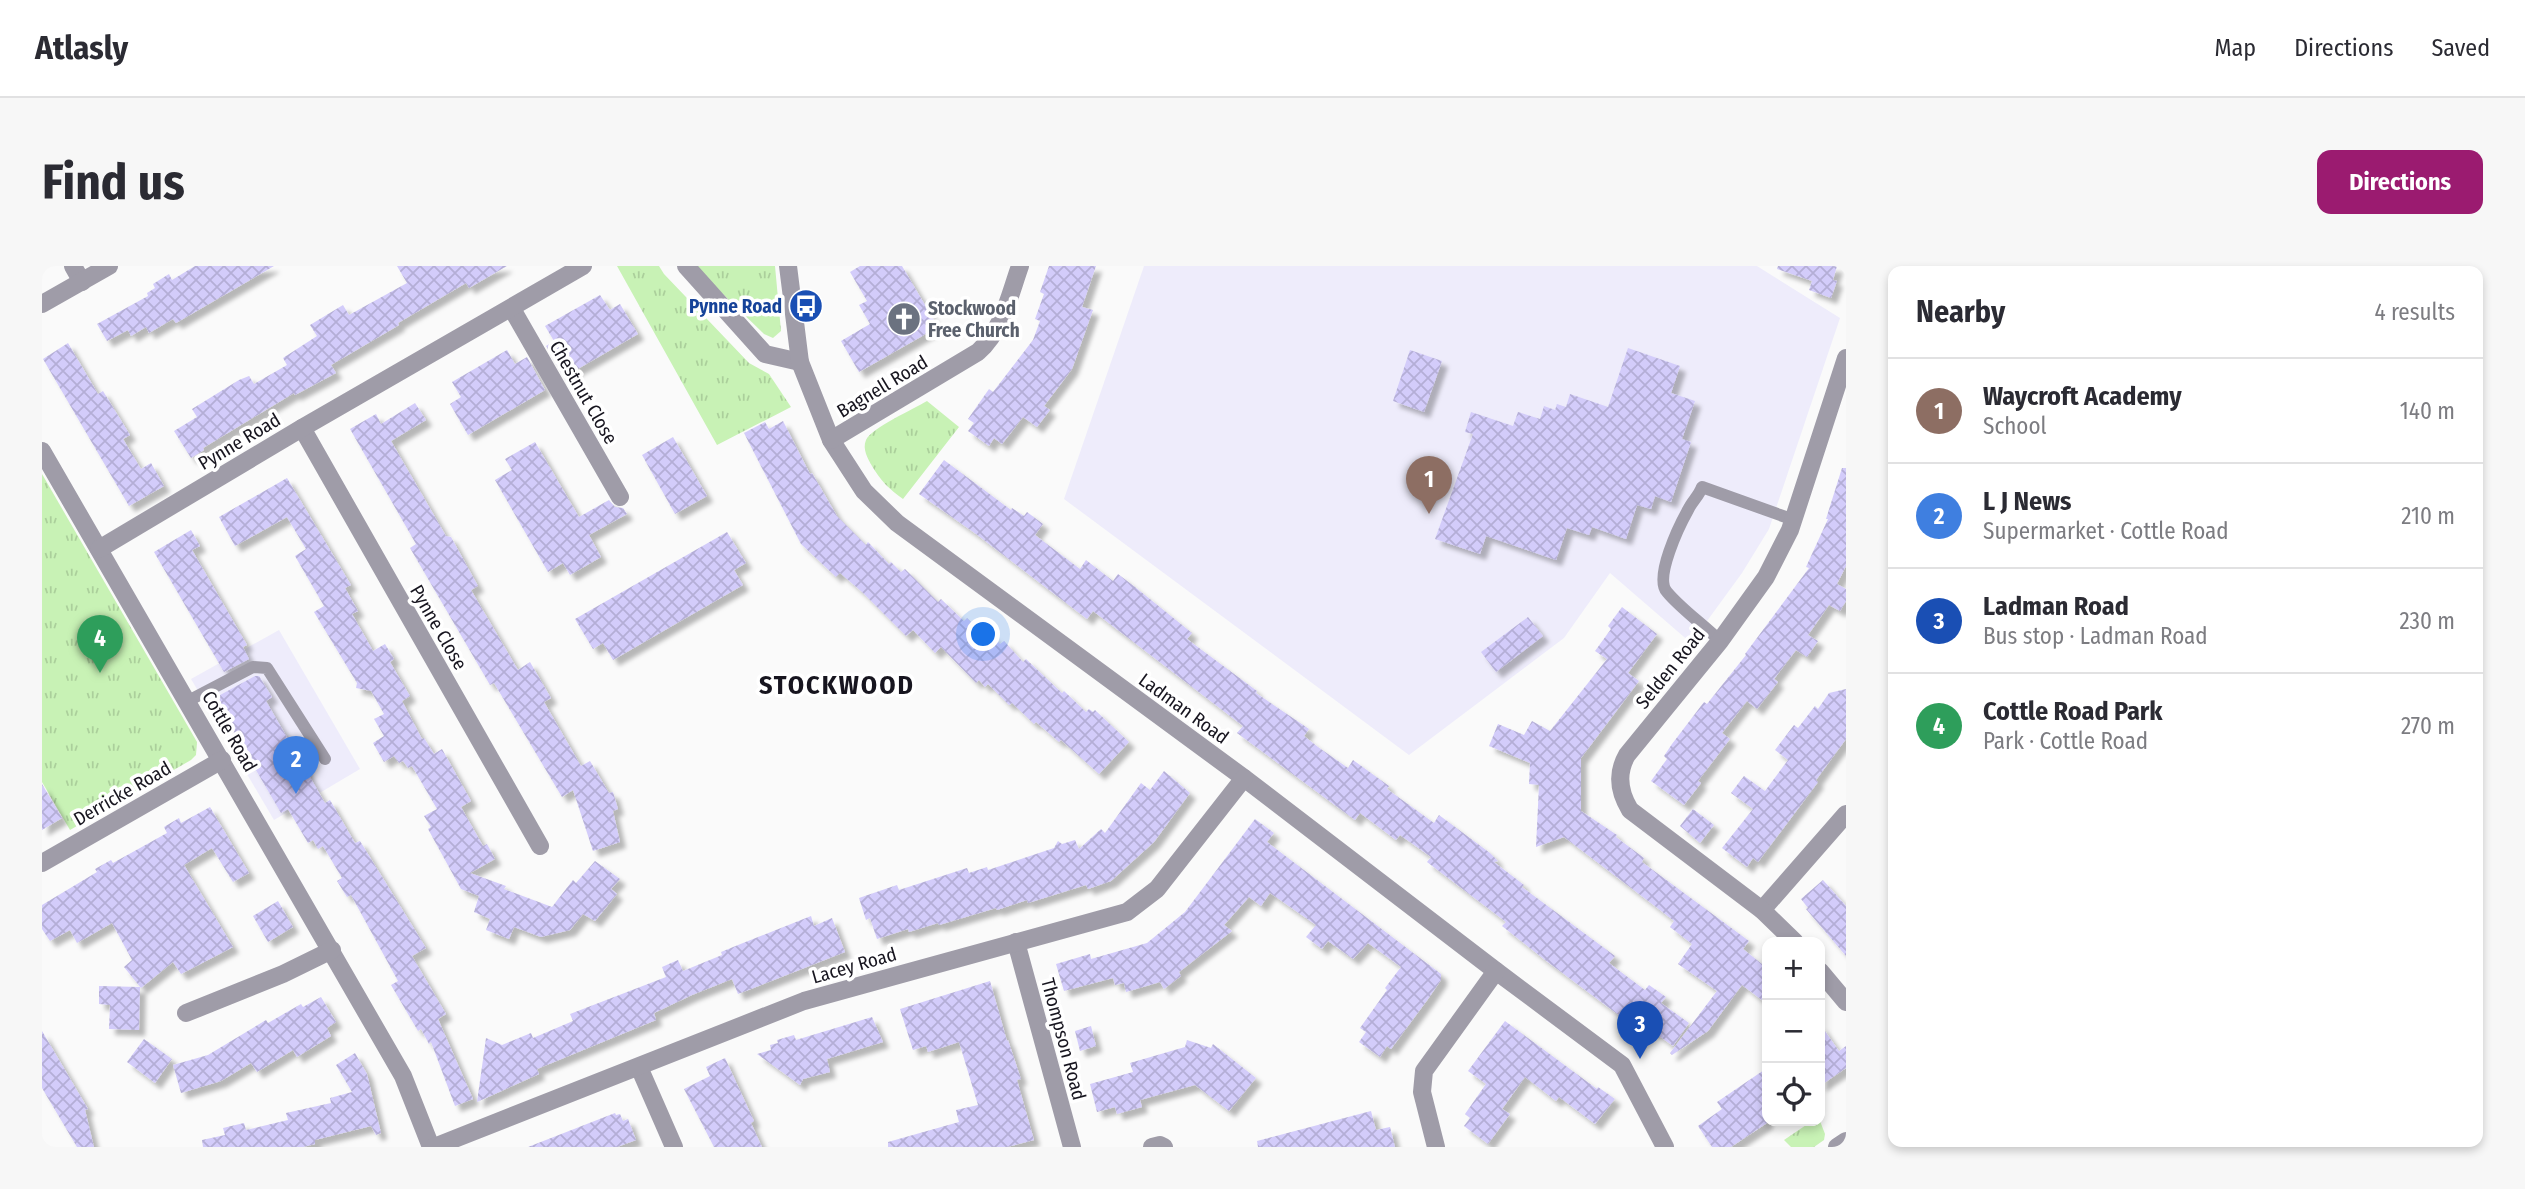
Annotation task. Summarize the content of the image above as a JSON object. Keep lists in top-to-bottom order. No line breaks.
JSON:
{"streets":{"street":["Bagnell Road","Chestnut Close","Pynne Road","Pynne Close","Selden Road","Ladman Road","Cottle Road","Derricke Road","Lacey Road","Thompson Road"]},"crossings":[["Bagnell Road","Ladman Road"],["Chestnut Close","Pynne Road"],["Pynne Road","Pynne Close"],["Pynne Road","Cottle Road"],["Ladman Road","Lacey Road"],["Cottle Road","Derricke Road"],["Cottle Road","Lacey Road"],["Lacey Road","Thompson Road"]],"districts":["STOCKWOOD"],"places":{"bus stop":["Pynne Road"],"church":["Stockwood Free Church"]},"page":{"header":"Atlasly","nav":["Map","Directions","Saved"],"buttons":"Directions","title":"Find us","heading":["Nearby","4 results"],"list":[{"mark":"1","name":"Waycroft Academy","note":"School","value":"140 m"},{"mark":"2","name":"L J News","note":"Supermarket · Cottle Road","value":"210 m"},{"mark":"3","name":"Ladman Road","note":"Bus stop · Ladman Road","value":"230 m"},{"mark":"4","name":"Cottle Road Park","note":"Park · Cottle Road","value":"270 m"}],"pins":["1","4","2","3"],"map_buttons":["+","−"]}}
